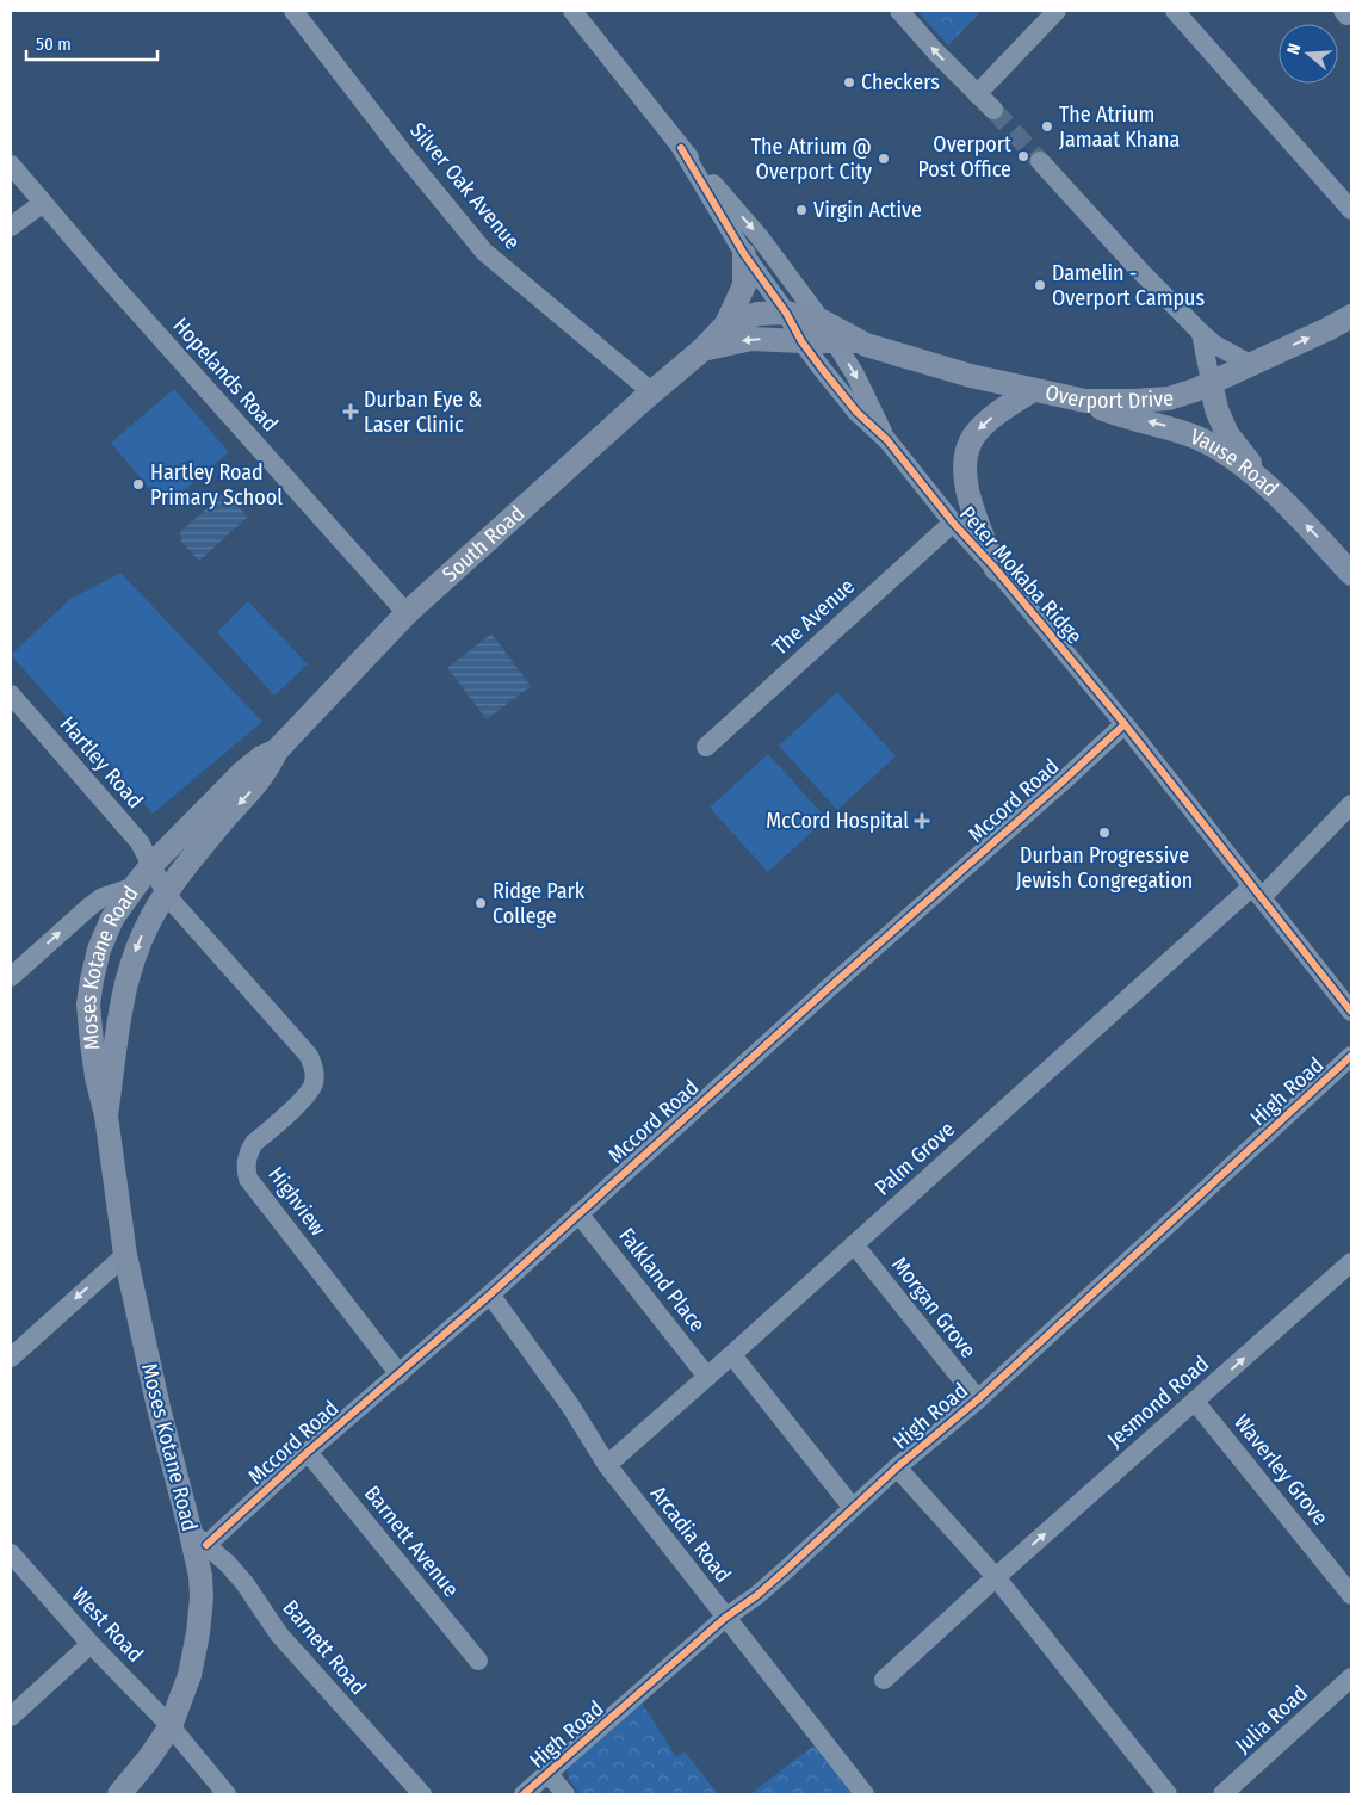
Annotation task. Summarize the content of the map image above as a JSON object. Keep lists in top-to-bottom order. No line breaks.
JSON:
{"streets":{"main road":["Overport Drive","Vause Road","South Road","Moses Kotane Road"],"street":["Silver Oak Avenue","Hopelands Road","Peter Mokaba Ridge","The Avenue","Hartley Road","Mccord Road","High Road","Palm Grove","Highview","Falkland Place","Morgan Grove","Jesmond Road","Waverley Grove","Arcadia Road","Barnett Avenue","West Road","Barnett Road","Julia Road"]},"crossings":[["Silver Oak Avenue","South Road"],["Hopelands Road","South Road"],["Overport Drive","Vause Road"],["Overport Drive","South Road"],["Overport Drive","Peter Mokaba Ridge"],["South Road","Peter Mokaba Ridge"],["South Road","Hartley Road"],["South Road","Moses Kotane Road"],["South Road","Highview"],["Peter Mokaba Ridge","The Avenue"],["Peter Mokaba Ridge","Mccord Road"],["Peter Mokaba Ridge","Palm Grove"],["Hartley Road","Moses Kotane Road"],["Hartley Road","Highview"],["Mccord Road","Moses Kotane Road"],["Mccord Road","Highview"],["Mccord Road","Falkland Place"],["Mccord Road","Arcadia Road"],["Mccord Road","Barnett Avenue"],["Mccord Road","Barnett Road"],["Moses Kotane Road","Highview"],["Moses Kotane Road","West Road"],["Moses Kotane Road","Barnett Road"],["High Road","Morgan Grove"],["High Road","Arcadia Road"],["Palm Grove","Falkland Place"],["Palm Grove","Morgan Grove"],["Palm Grove","Arcadia Road"],["Jesmond Road","Waverley Grove"]],"one_way":["Vause Road","Jesmond Road"],"places":{"other":["Checkers","The Atrium Jamaat Khana","Overport Post Office","The Atrium @ Overport City","Virgin Active","Damelin - Overport Campus","Hartley Road Primary School","Durban Progressive Jewish Congregation","Ridge Park College"],"health":["Durban Eye & Laser Clinic","McCord Hospital"]},"scale_bar":"50 m","north":"left"}
